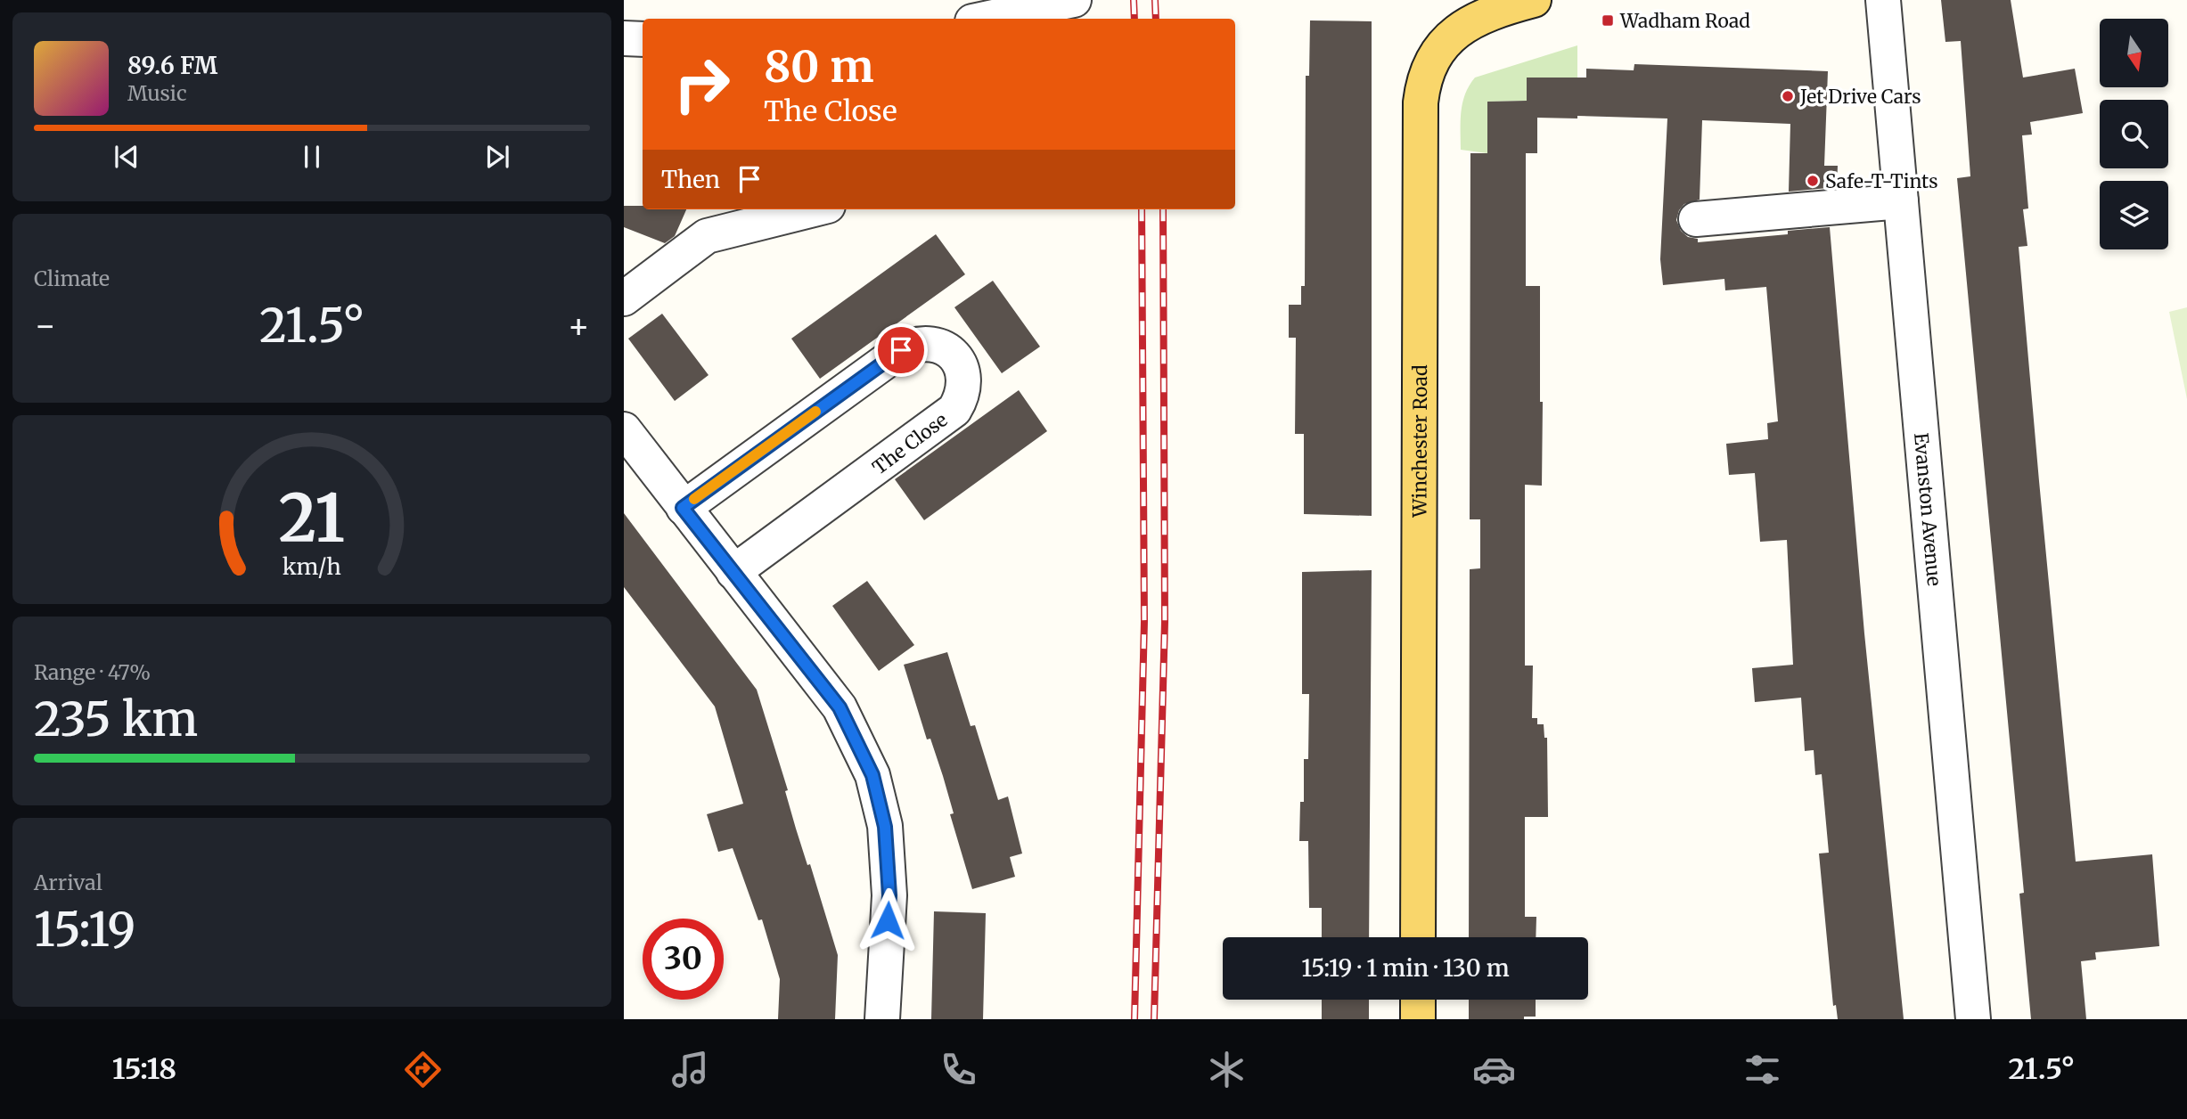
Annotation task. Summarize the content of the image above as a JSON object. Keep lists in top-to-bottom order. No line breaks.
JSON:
{"streets":{"main road":["Winchester Road"],"street":["The Close","Evanston Avenue"]},"places":{"transit":["Wadham Road"],"other":["Jet Drive Cars","Safe-T-Tints"]},"north":"bottom","page":{"turn":["80 m","The Close"],"song":["89.6 FM","Music"],"then":"Then","tile":["Climate",["Range · 47%","235 km"],["Arrival","15:19"]],"heat":["−","21.5°","+"],"limit":"30","trip":"15:19 · 1 min · 130 m","tabs":["15:18","21.5°"],"gauge":["21","km/h"]}}
